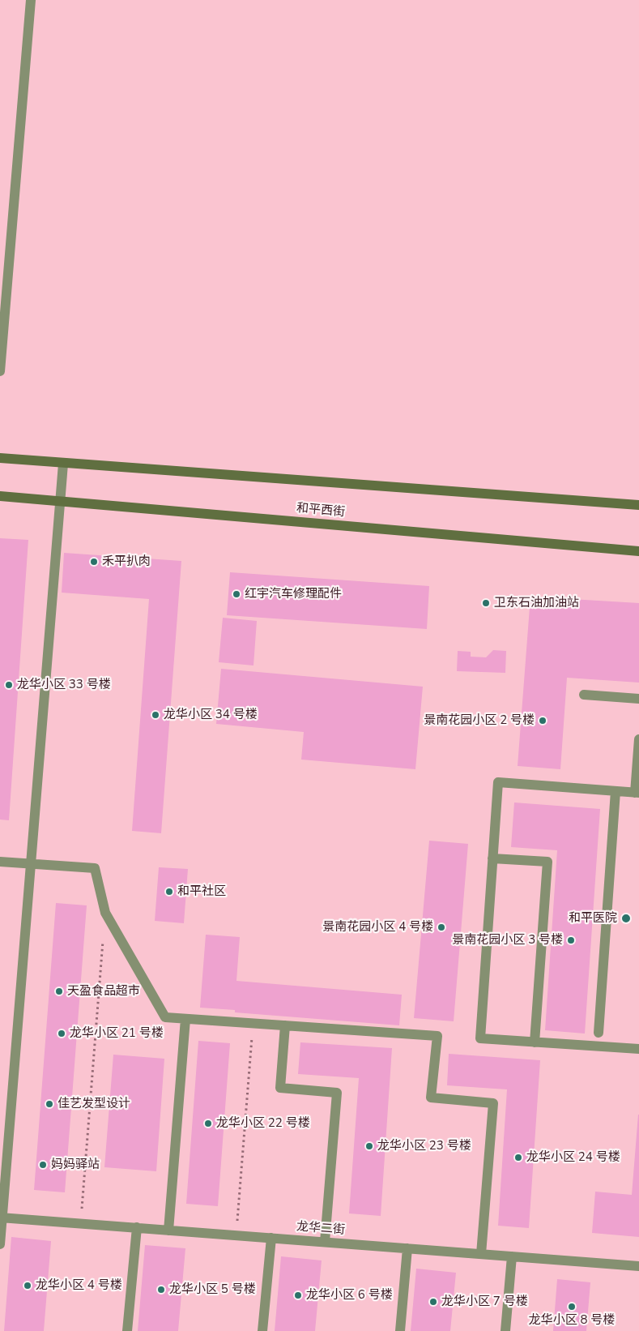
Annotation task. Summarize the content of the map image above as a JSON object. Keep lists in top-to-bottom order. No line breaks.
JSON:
{"streets":{"main road":["和平西街"],"street":["龙华二街"]},"places":["禾平扒肉","红宇汽车修理配件","卫东石油加油站","龙华小区 33 号楼","龙华小区 34 号楼","景南花园小区 2 号楼","和平社区","和平医院","景南花园小区 4 号楼","景南花园小区 3 号楼","天盈食品超市","龙华小区 21 号楼","佳艺发型设计","龙华小区 22 号楼","龙华小区 23 号楼","龙华小区 24 号楼","妈妈驿站","龙华小区 4 号楼","龙华小区 5 号楼","龙华小区 6 号楼","龙华小区 7 号楼","龙华小区 8 号楼"]}
